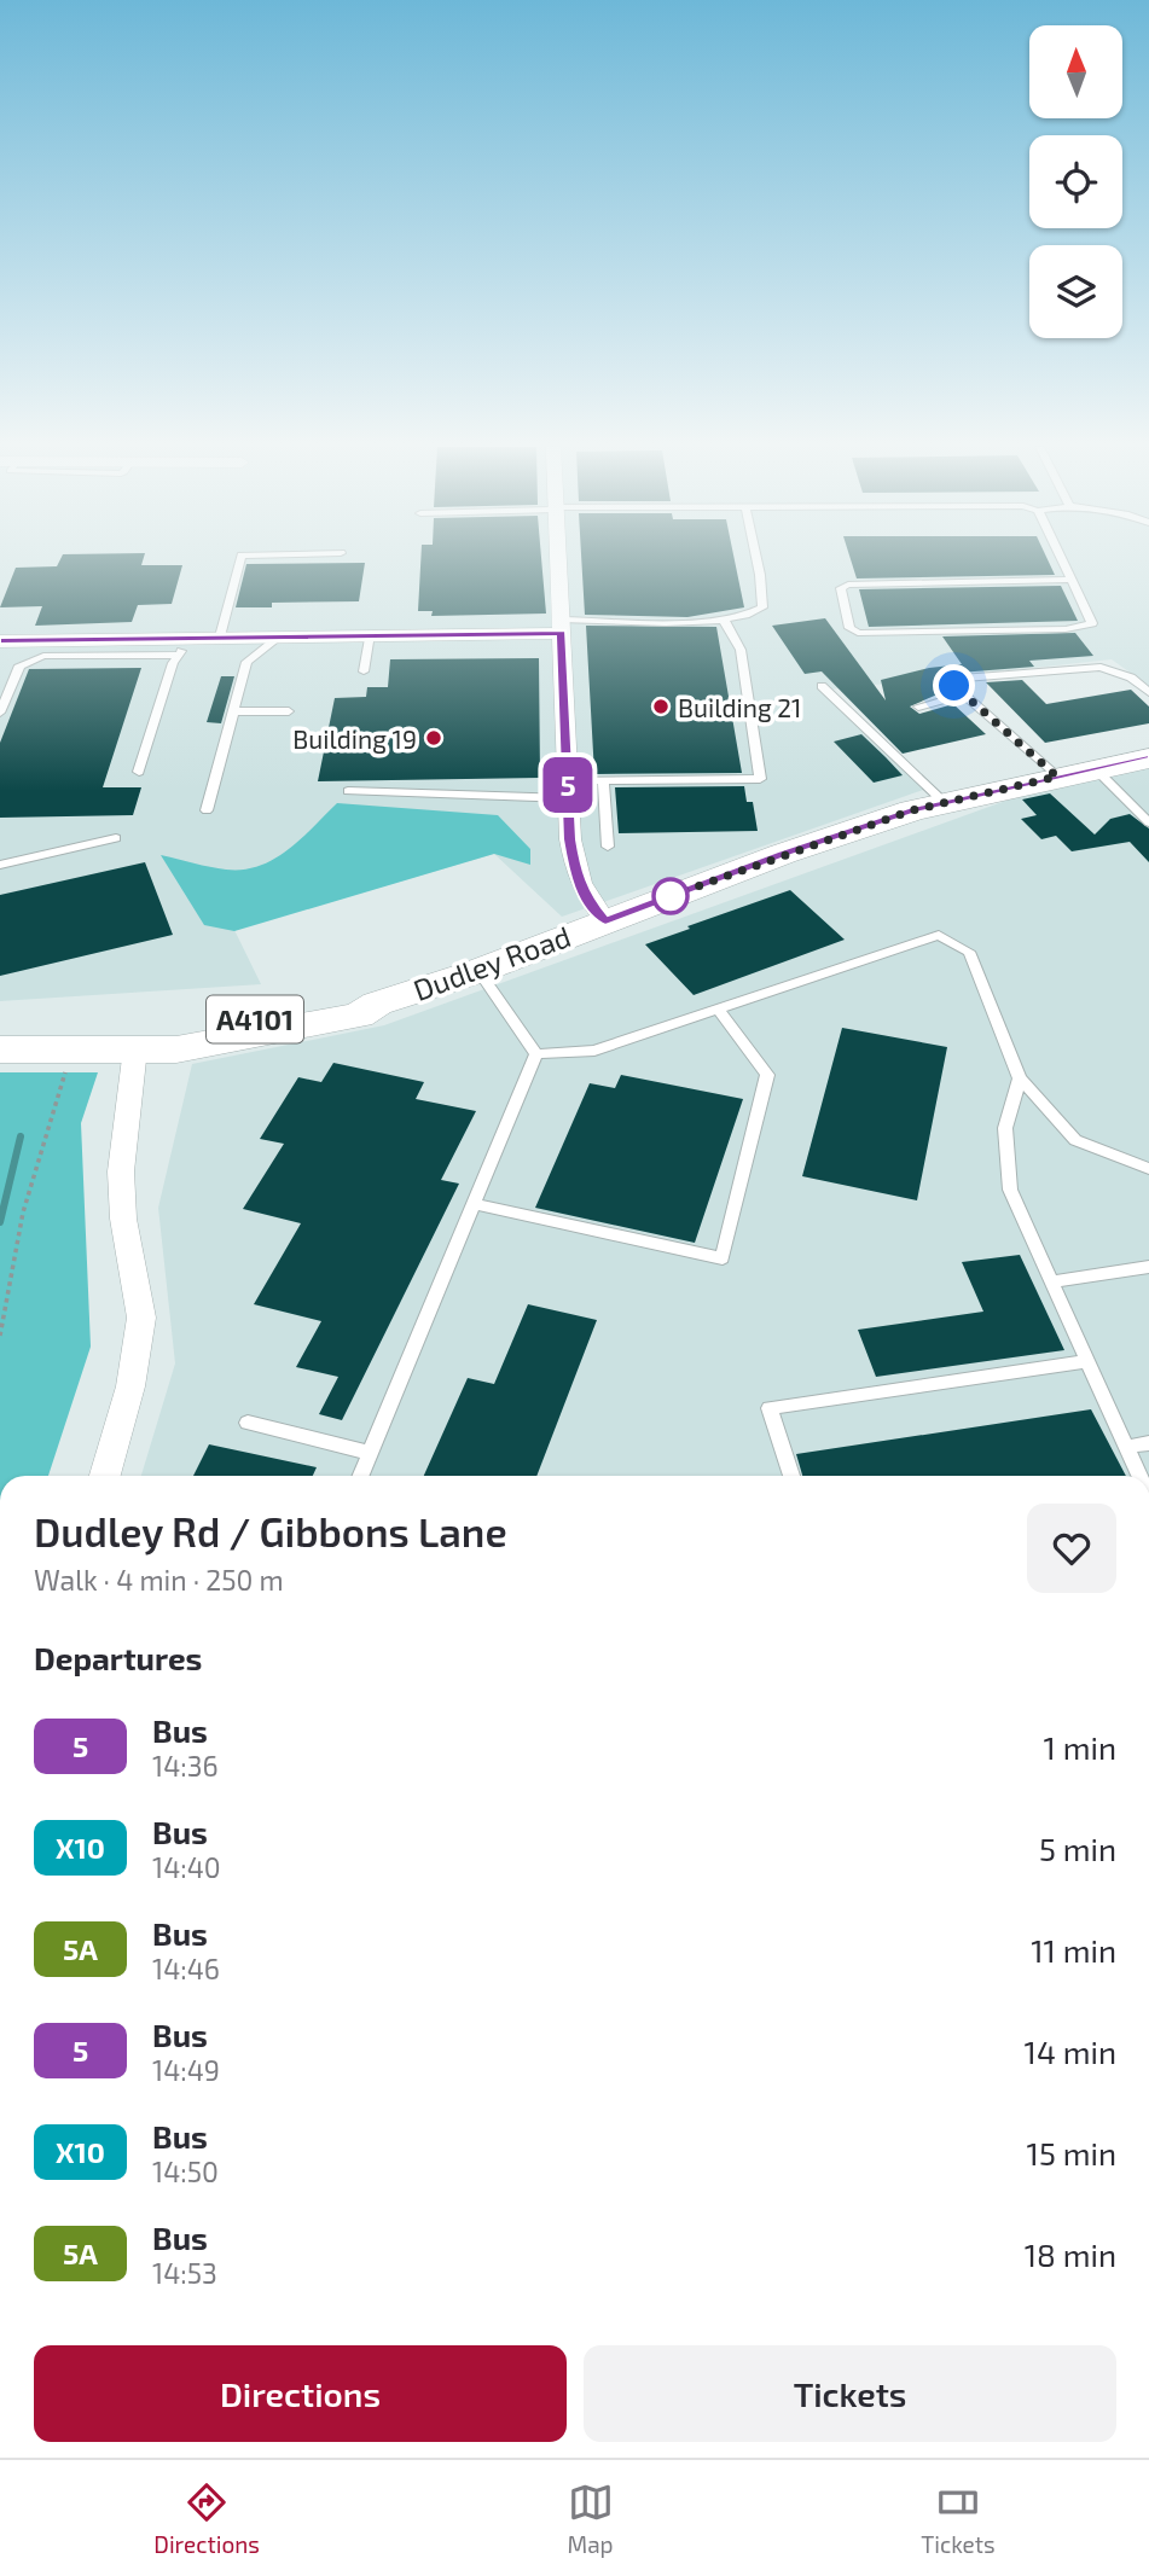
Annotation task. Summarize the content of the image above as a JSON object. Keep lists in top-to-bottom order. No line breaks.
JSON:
{"streets":{"main road":["Dudley Road","A4101"]},"crossings":[["Dudley Road","A4101"]],"places":["Building 21","Building 19"],"lines":["bus line 5"],"north":"top","page":{"on_map":"5","heading":[["Dudley Rd / Gibbons Lane","Walk · 4 min · 250 m"],"Departures"],"list":[{"mark":"5","name":"Bus","note":"14:36","value":"1 min"},{"mark":"X10","name":"Bus","note":"14:40","value":"5 min"},{"mark":"5A","name":"Bus","note":"14:46","value":"11 min"},{"mark":"5","name":"Bus","note":"14:49","value":"14 min"},{"mark":"X10","name":"Bus","note":"14:50","value":"15 min"},{"mark":"5A","name":"Bus","note":"14:53","value":"18 min"}],"buttons":["Directions","Tickets"],"tabs":["Directions","Map","Tickets"]}}
